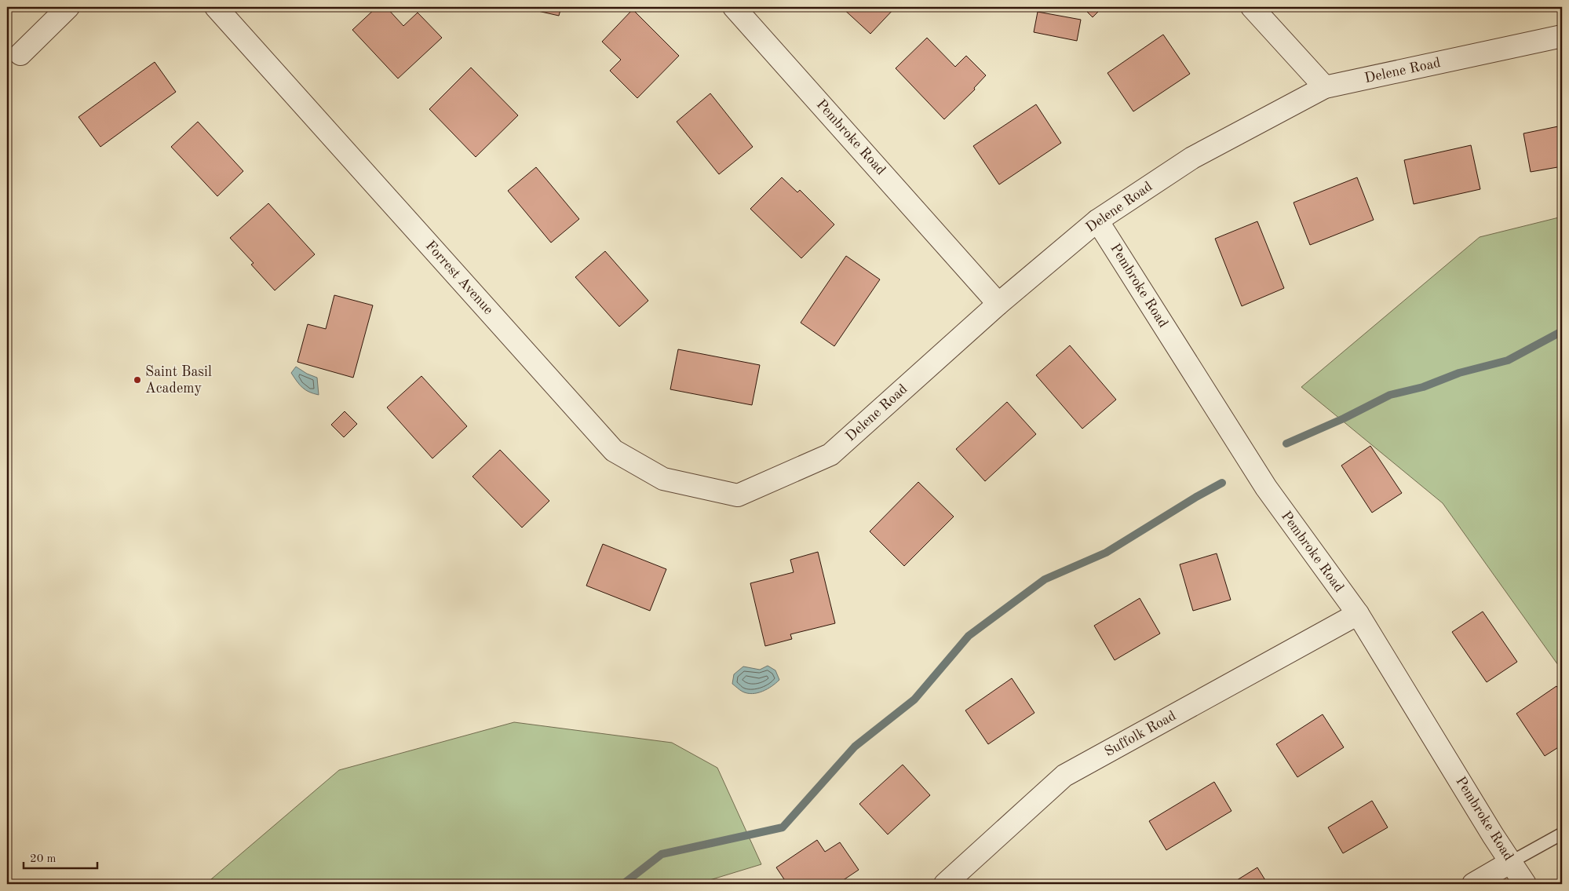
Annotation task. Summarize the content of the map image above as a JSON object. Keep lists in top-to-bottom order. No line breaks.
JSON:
{"streets":{"street":["Delene Road","Pembroke Road","Forrest Avenue","Suffolk Road"]},"crossings":[["Delene Road","Pembroke Road"],["Delene Road","Forrest Avenue"],["Pembroke Road","Suffolk Road"]],"places":["Saint Basil Academy"],"scale_bar":"20 m"}
